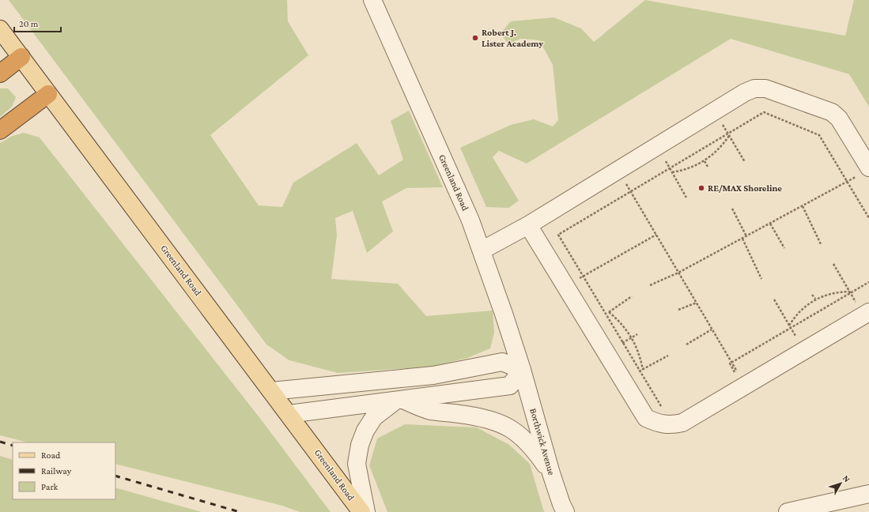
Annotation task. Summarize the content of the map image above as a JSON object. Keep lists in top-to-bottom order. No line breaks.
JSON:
{"streets":{"main road":["Greenland Road"],"street":["Borthwick Avenue"]},"crossings":[["Greenland Road","Borthwick Avenue"]],"places":["Robert J. Lister Academy","RE/MAX Shoreline"],"legend":["Road","Railway","Park"],"scale_bar":"20 m","north":"top right"}
